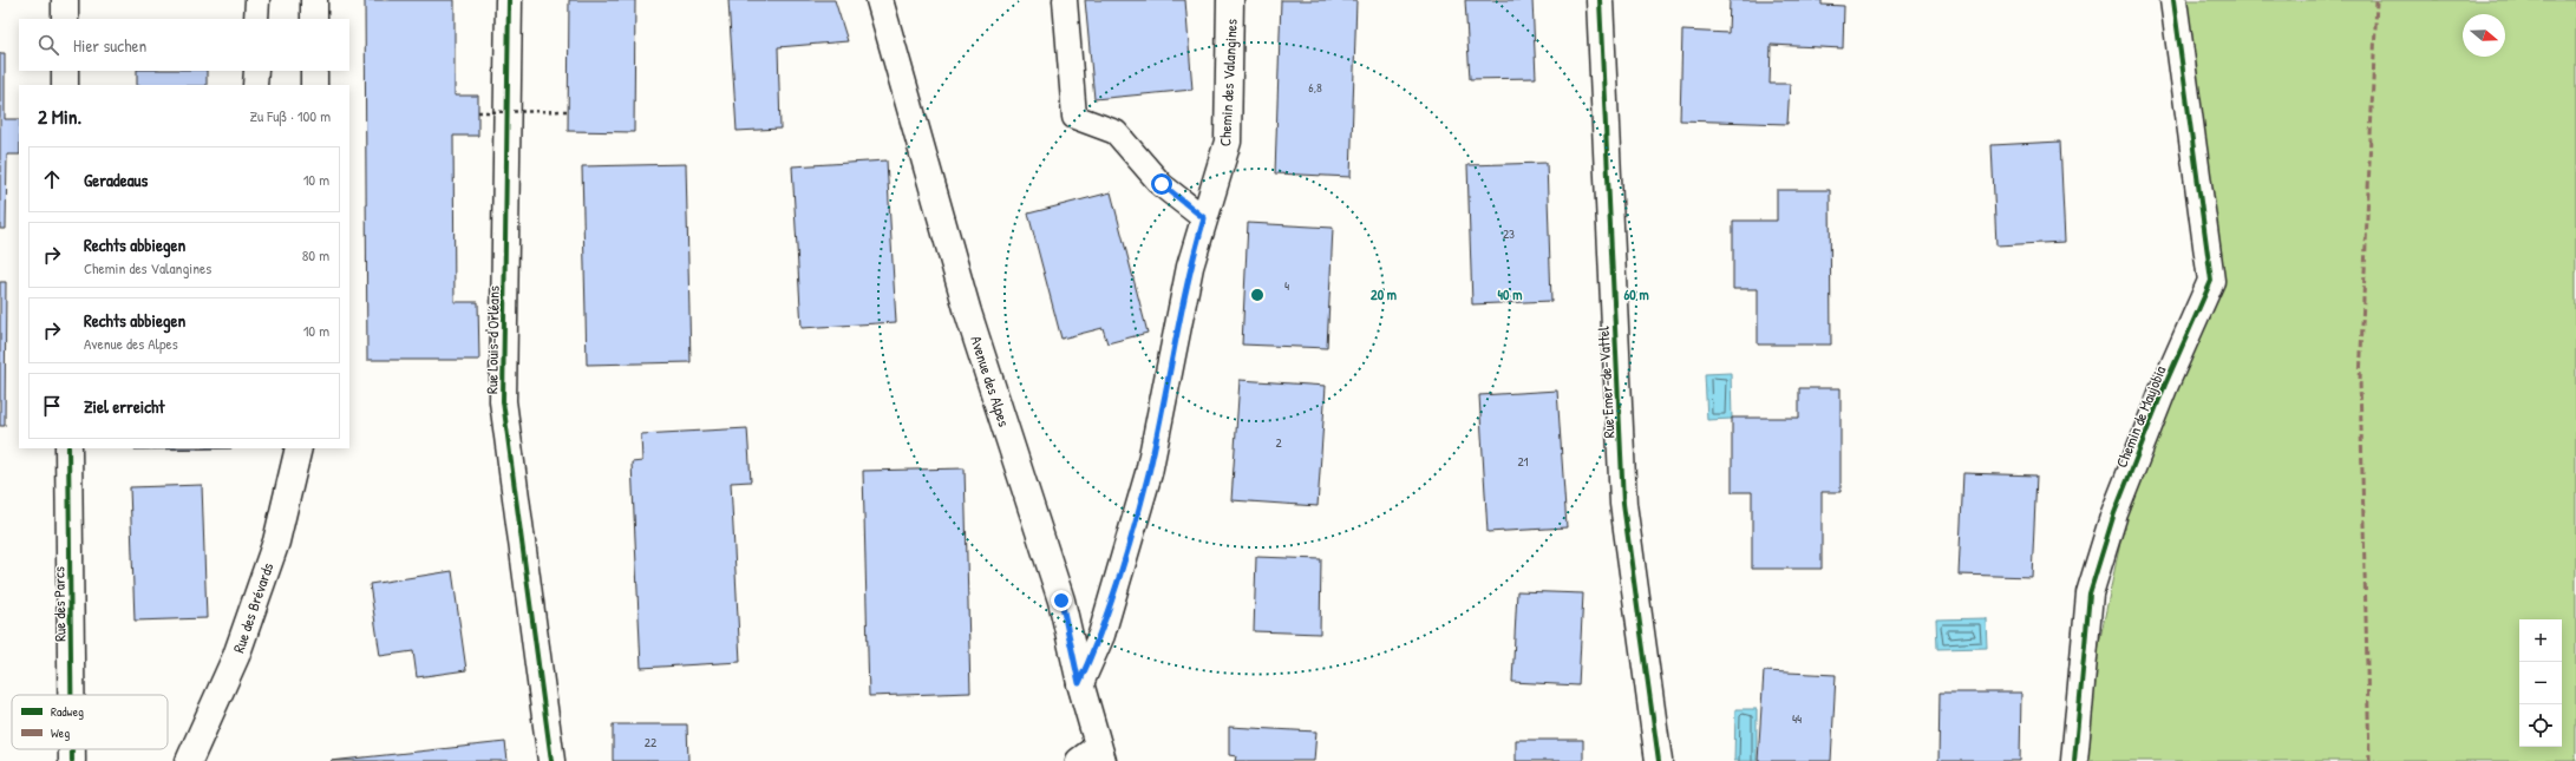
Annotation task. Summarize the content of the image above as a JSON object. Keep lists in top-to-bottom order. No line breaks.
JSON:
{"streets":{"street":["Chemin des Valangines","Rue Louis-d'Orléans","Avenue des Alpes","Rue Emer-de-Vattel","Chemin de Maujobia","Rue des Parcs","Rue des Brévards"]},"crossings":[["Chemin des Valangines","Avenue des Alpes"]],"house_numbers":["6,8","23","4","2","21","44","22"],"legend":["Radweg","Weg"],"north":"right","page":{"search":"Hier suchen","heading":["2 Min.","Zu Fuß · 100 m"],"list":[["Geradeaus","10 m"],["Rechts abbiegen","Chemin des Valangines","80 m"],["Rechts abbiegen","Avenue des Alpes","10 m"],"Ziel erreicht"],"map_buttons":["+","−"]},"rings":["20 m","40 m","60 m"]}
